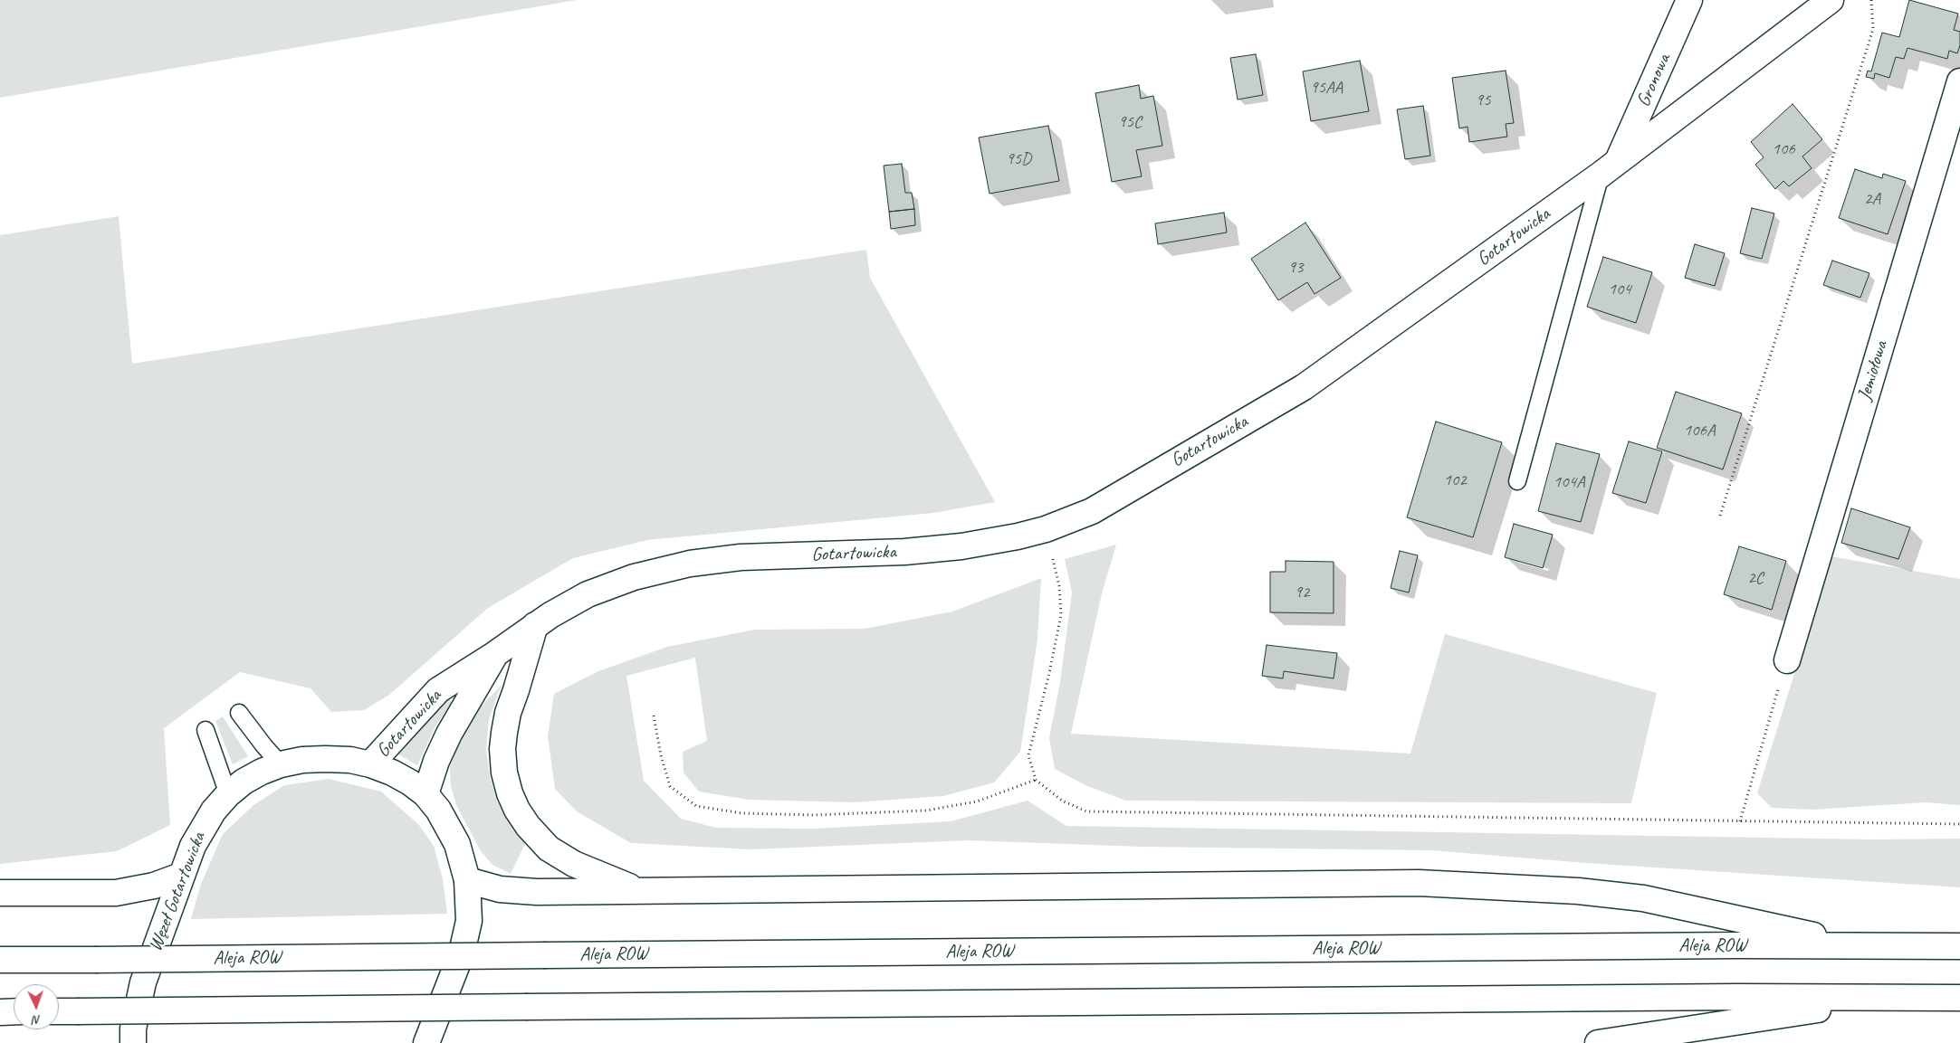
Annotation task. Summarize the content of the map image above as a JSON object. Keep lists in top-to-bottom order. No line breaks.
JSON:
{"streets":{"main road":["Gronowa","Gotartowicka","Jemiołowa","Węzeł Gotartowicka","Aleja ROW"]},"crossings":[["Gronowa","Gotartowicka"],["Gotartowicka","Węzeł Gotartowicka"]],"house_numbers":["95AA","95","95C","106","95D","2A","93","104","106A","102","104A","2C","92"],"north":"bottom"}
